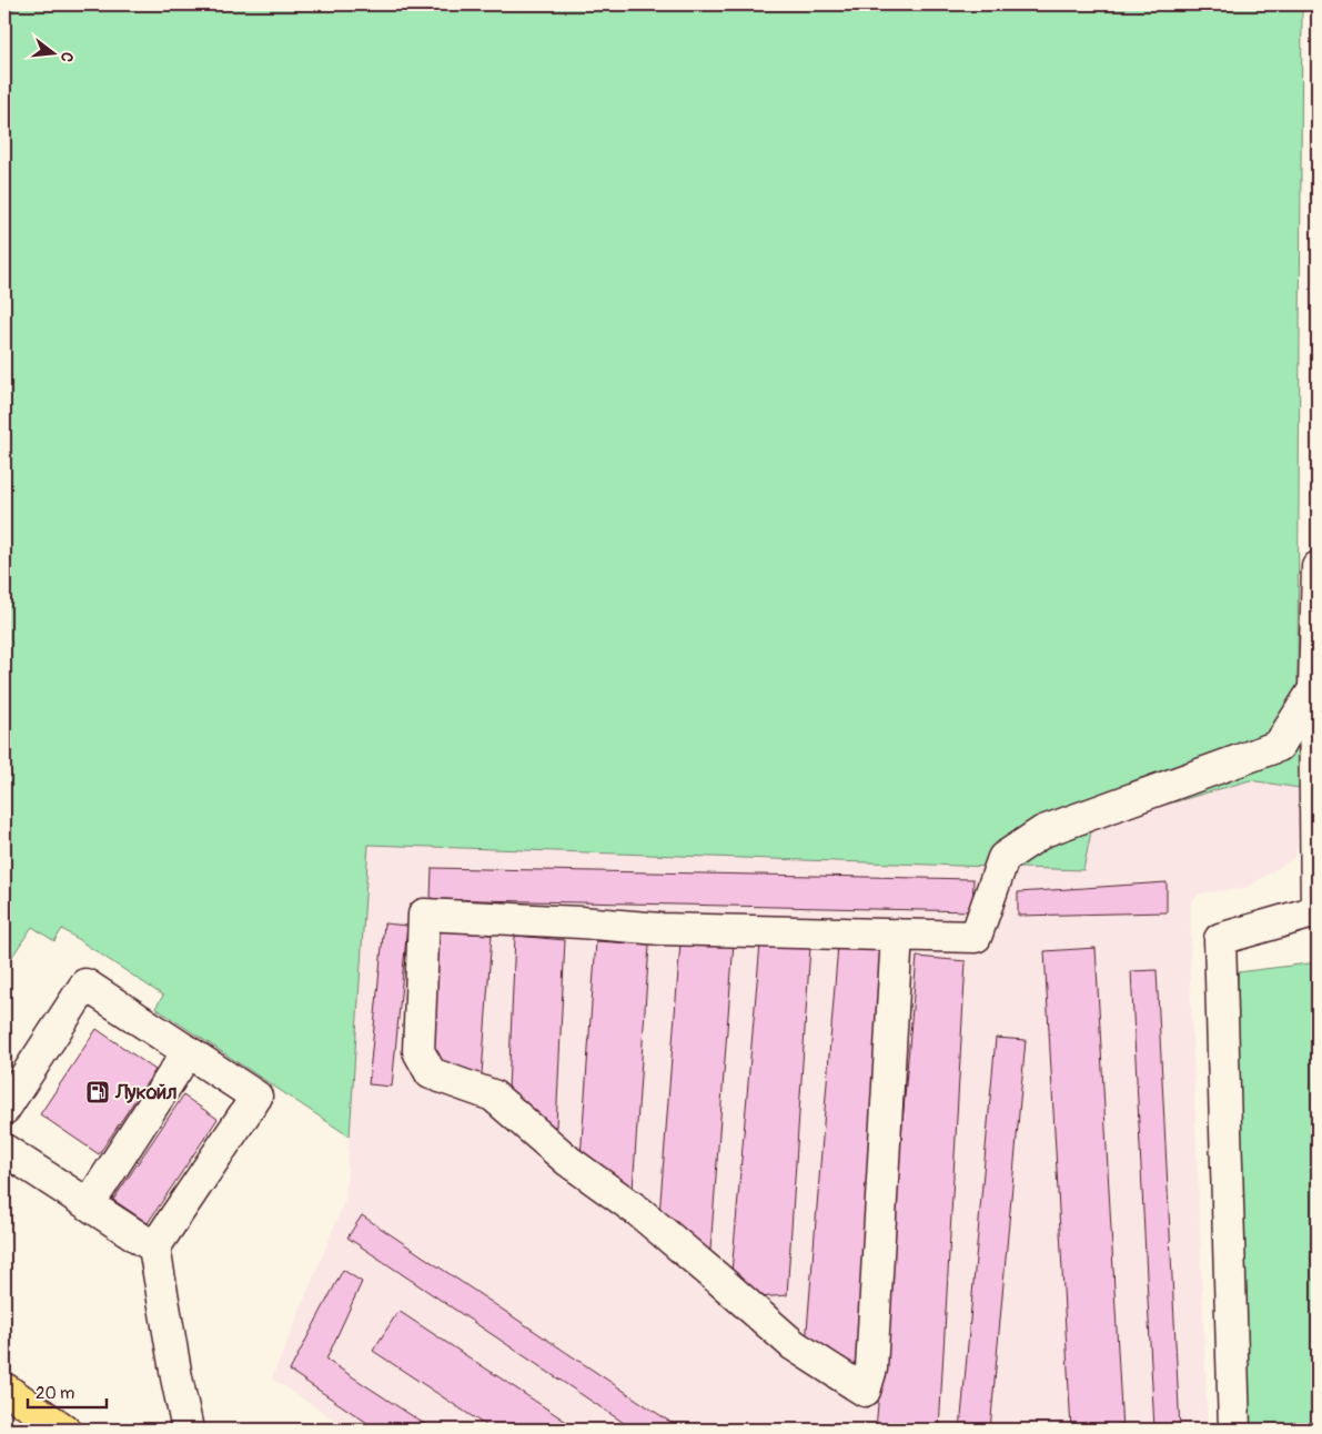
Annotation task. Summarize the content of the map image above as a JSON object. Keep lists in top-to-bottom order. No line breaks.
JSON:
{"places":{"fuel station":["Лукойл"]},"scale_bar":"20 m","north":"right"}
